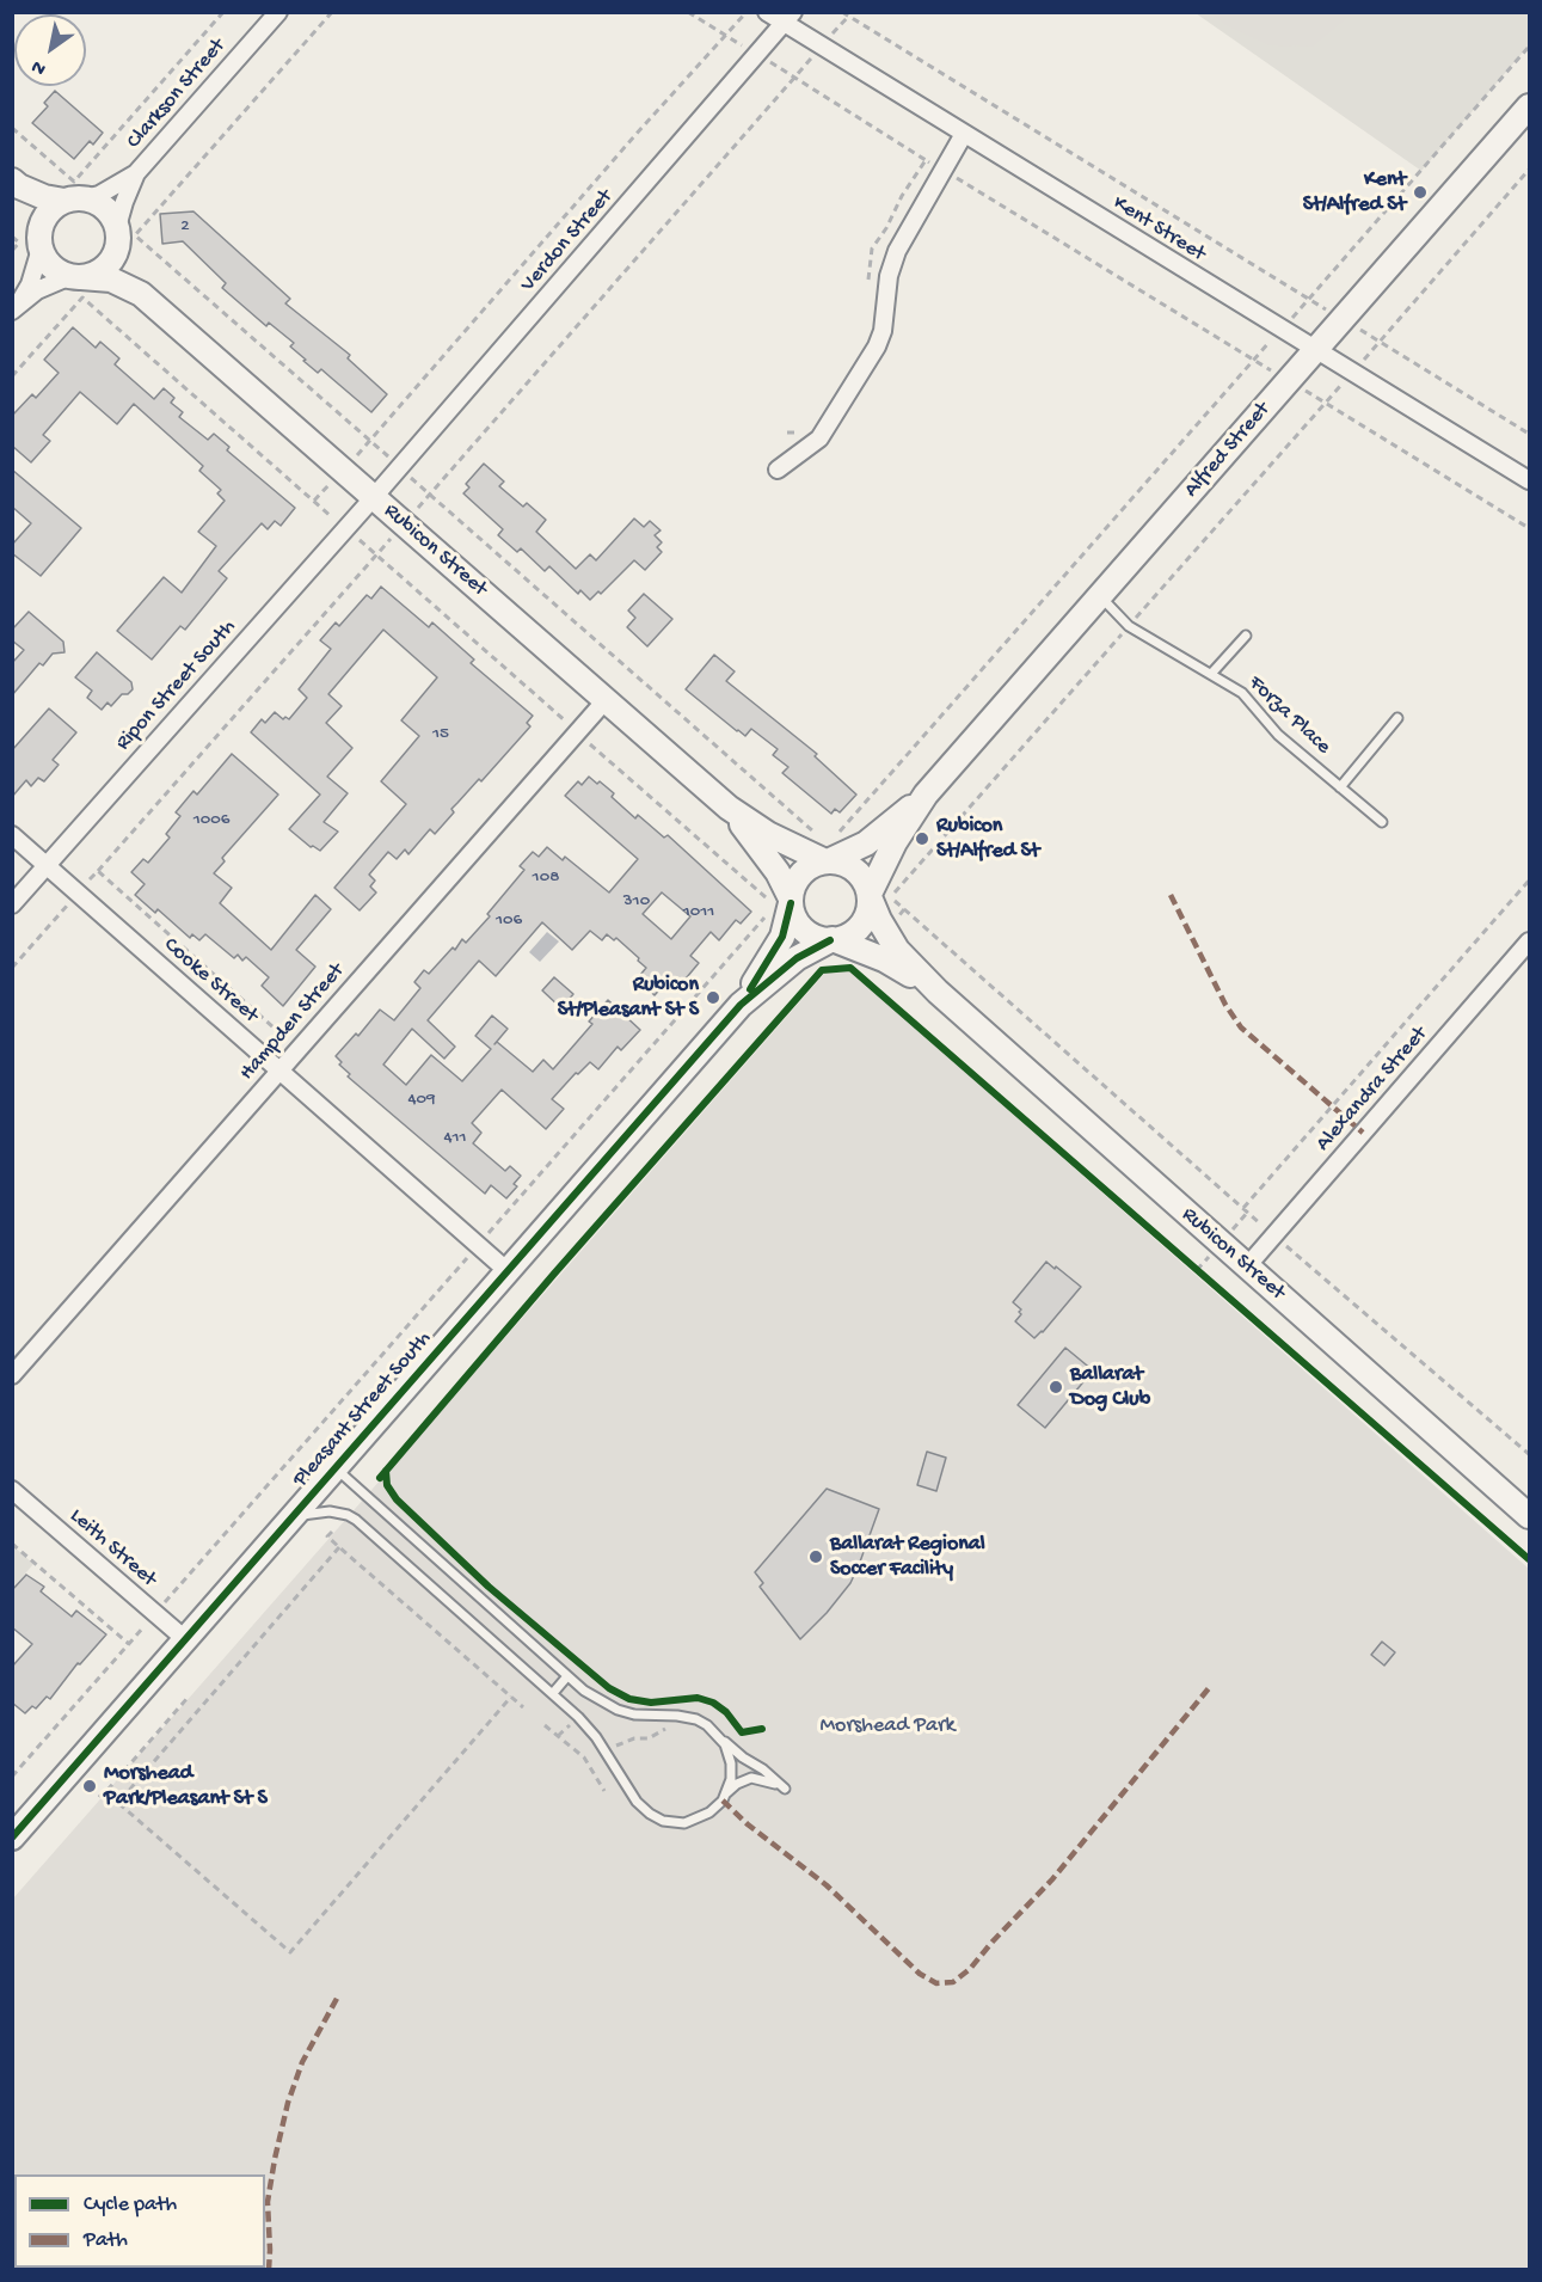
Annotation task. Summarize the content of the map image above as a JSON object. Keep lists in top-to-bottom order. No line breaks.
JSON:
{"streets":{"street":["Clarkson Street","Kent Street","Verdon Street","Alfred Street","Rubicon Street","Ripon Street South","Cooke Street","Hampden Street","Alexandra Street","Pleasant Street South","Leith Street"],"lane":["Forza Place"]},"crossings":[["Clarkson Street","Rubicon Street"],["Kent Street","Verdon Street"],["Kent Street","Alfred Street"],["Verdon Street","Rubicon Street"],["Verdon Street","Ripon Street South"],["Alfred Street","Rubicon Street"],["Alfred Street","Forza Place"],["Alfred Street","Pleasant Street South"],["Rubicon Street","Ripon Street South"],["Rubicon Street","Hampden Street"],["Rubicon Street","Alexandra Street"],["Rubicon Street","Pleasant Street South"],["Ripon Street South","Cooke Street"],["Cooke Street","Hampden Street"],["Cooke Street","Pleasant Street South"],["Pleasant Street South","Leith Street"]],"parks":["Morshead Park"],"places":["Kent St/Alfred St","Rubicon St/Alfred St","Rubicon St/Pleasant St S","Ballarat Dog Club","Ballarat Regional Soccer Facility","Morshead Park/Pleasant St S"],"house_numbers":["2","15","1006","108","310","1011","106","409","411"],"legend":["Cycle path","Path"],"north":"bottom left"}
